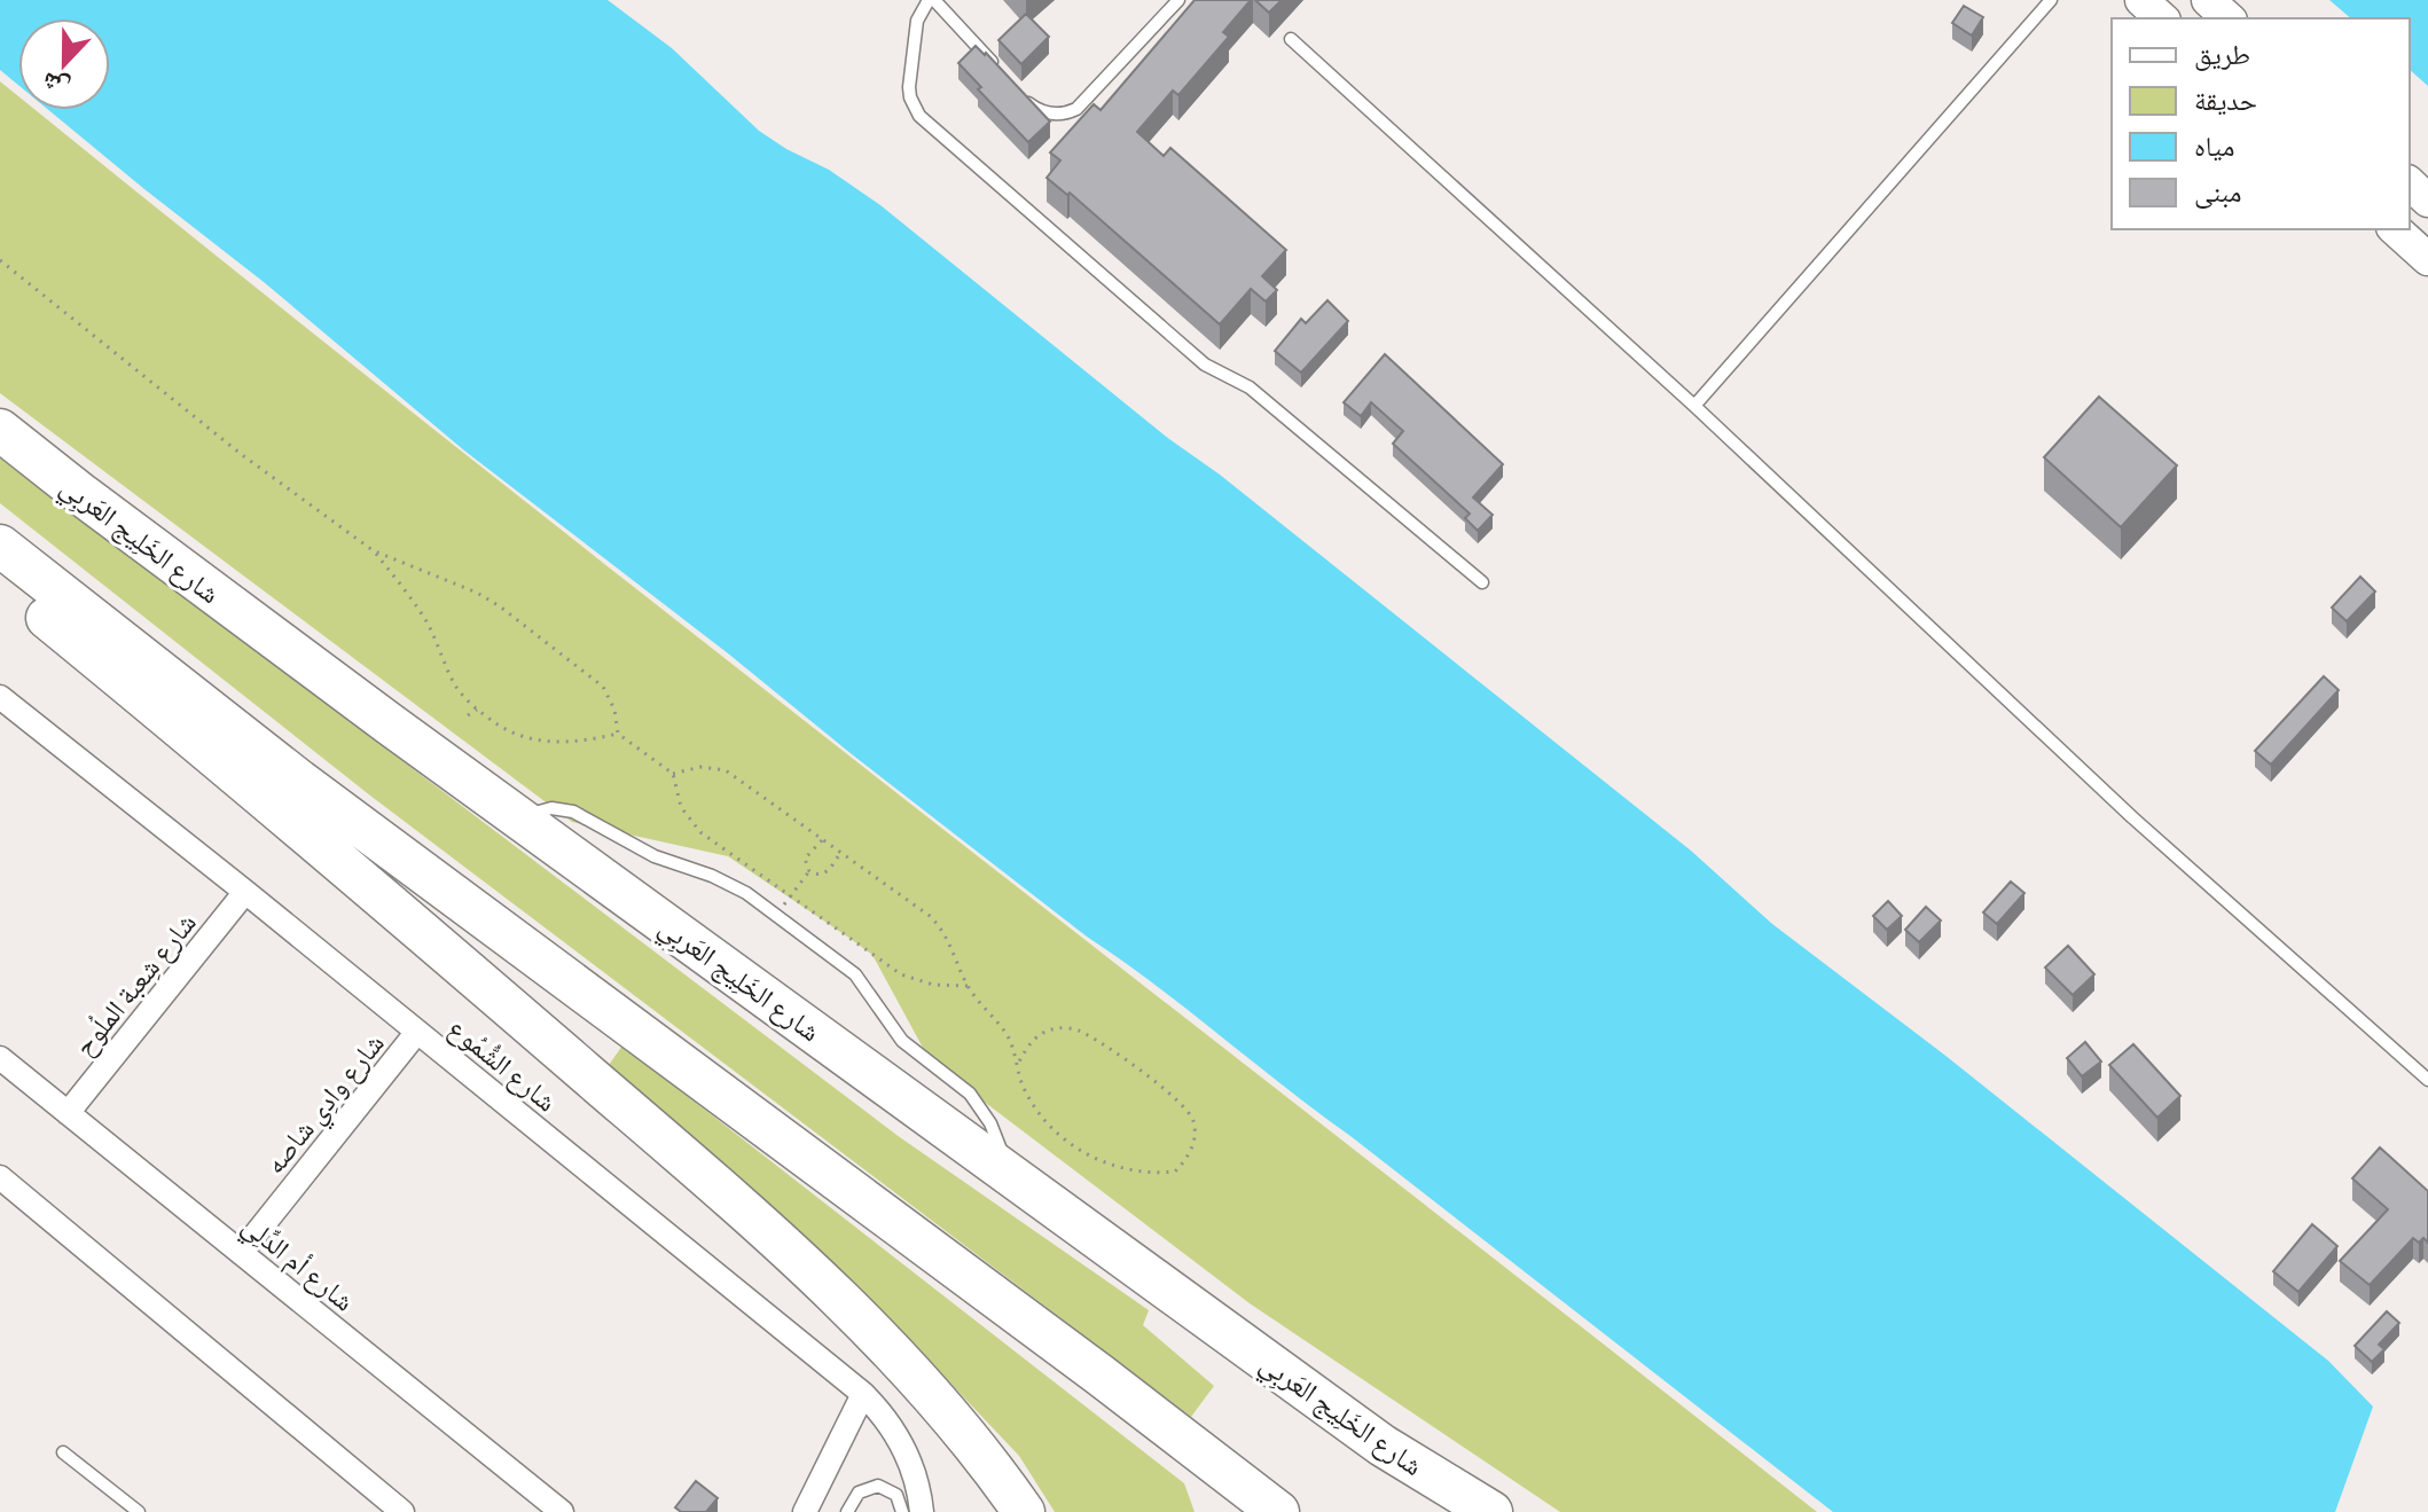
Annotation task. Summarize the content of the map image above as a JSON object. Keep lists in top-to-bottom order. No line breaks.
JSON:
{"streets":{"highway":["شارع الخَلِيج العَربِي"],"street":["شارع شِعبة الملُوح","شارع الشُّمُوع","شارع وادِي شاصه","شارع أم الدِّلِي"]},"crossings":[["شارع شِعبة الملُوح","شارع الشُّمُوع"],["شارع شِعبة الملُوح","شارع أم الدِّلِي"],["شارع الشُّمُوع","شارع وادِي شاصه"],["شارع وادِي شاصه","شارع أم الدِّلِي"]],"legend":["طريق","حديقة","مياه","مبنى"],"north":"bottom"}
